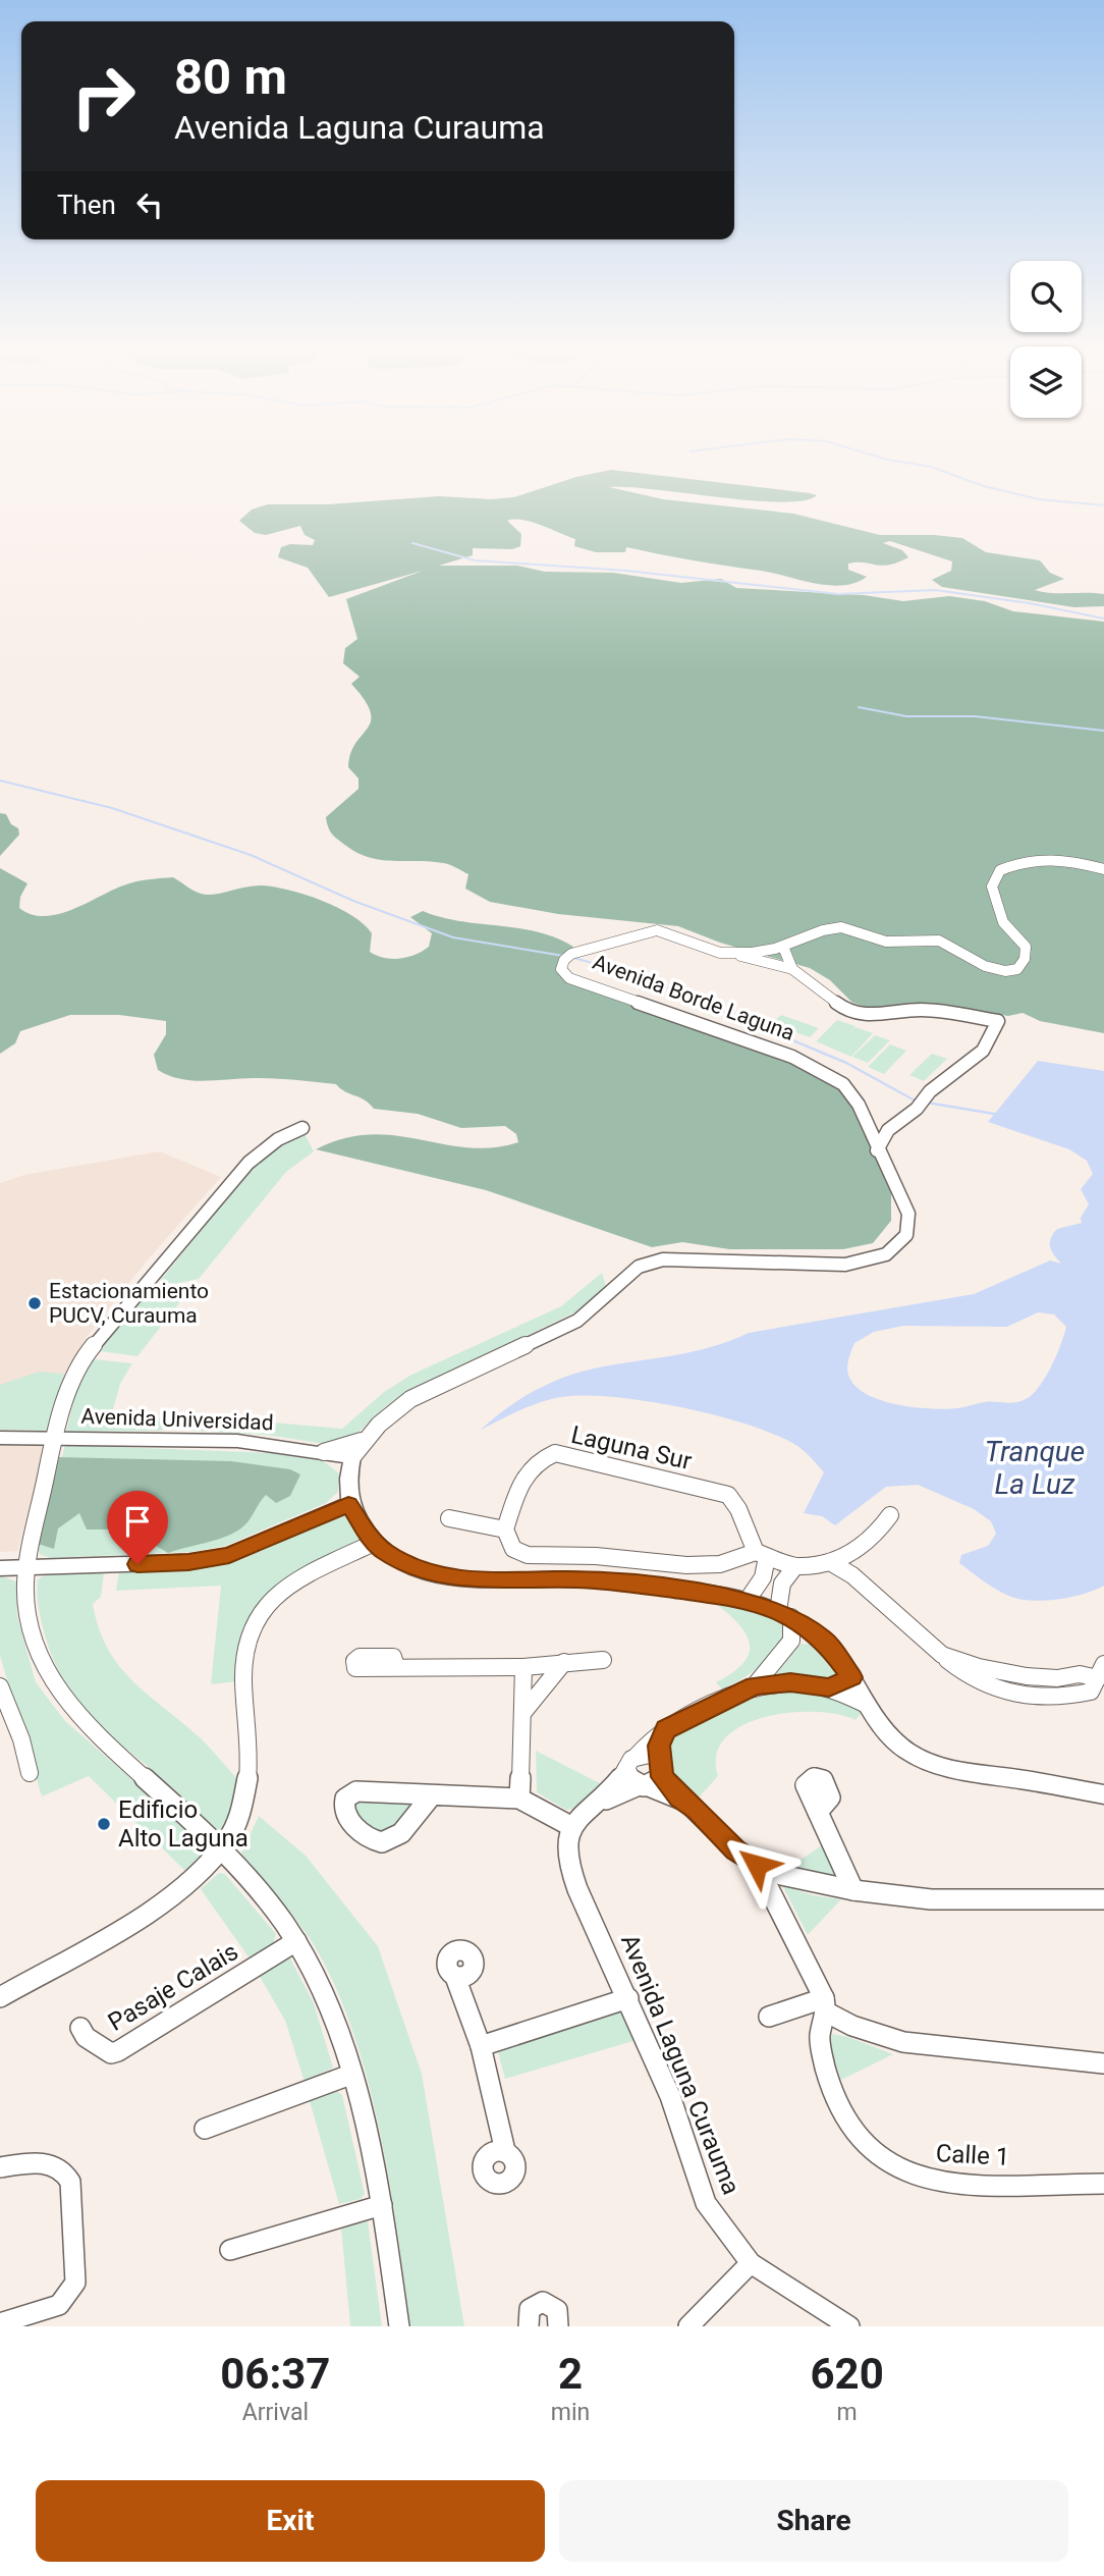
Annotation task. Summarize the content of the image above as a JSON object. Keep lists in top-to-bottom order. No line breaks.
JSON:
{"streets":{"street":["Avenida Borde Laguna","Avenida Universidad","Laguna Sur","Pasaje Calais","Avenida Laguna Curauma","Calle 1"]},"crossings":[["Avenida Borde Laguna","Avenida Universidad"]],"water":["Tranque La Luz"],"places":["Estacionamiento PUCV, Curauma","Edificio Alto Laguna"],"page":{"turn":["80 m","Avenida Laguna Curauma"],"then":"Then","eta":["06:37","Arrival","2","min","620","m"],"buttons":["Exit","Share"]}}
